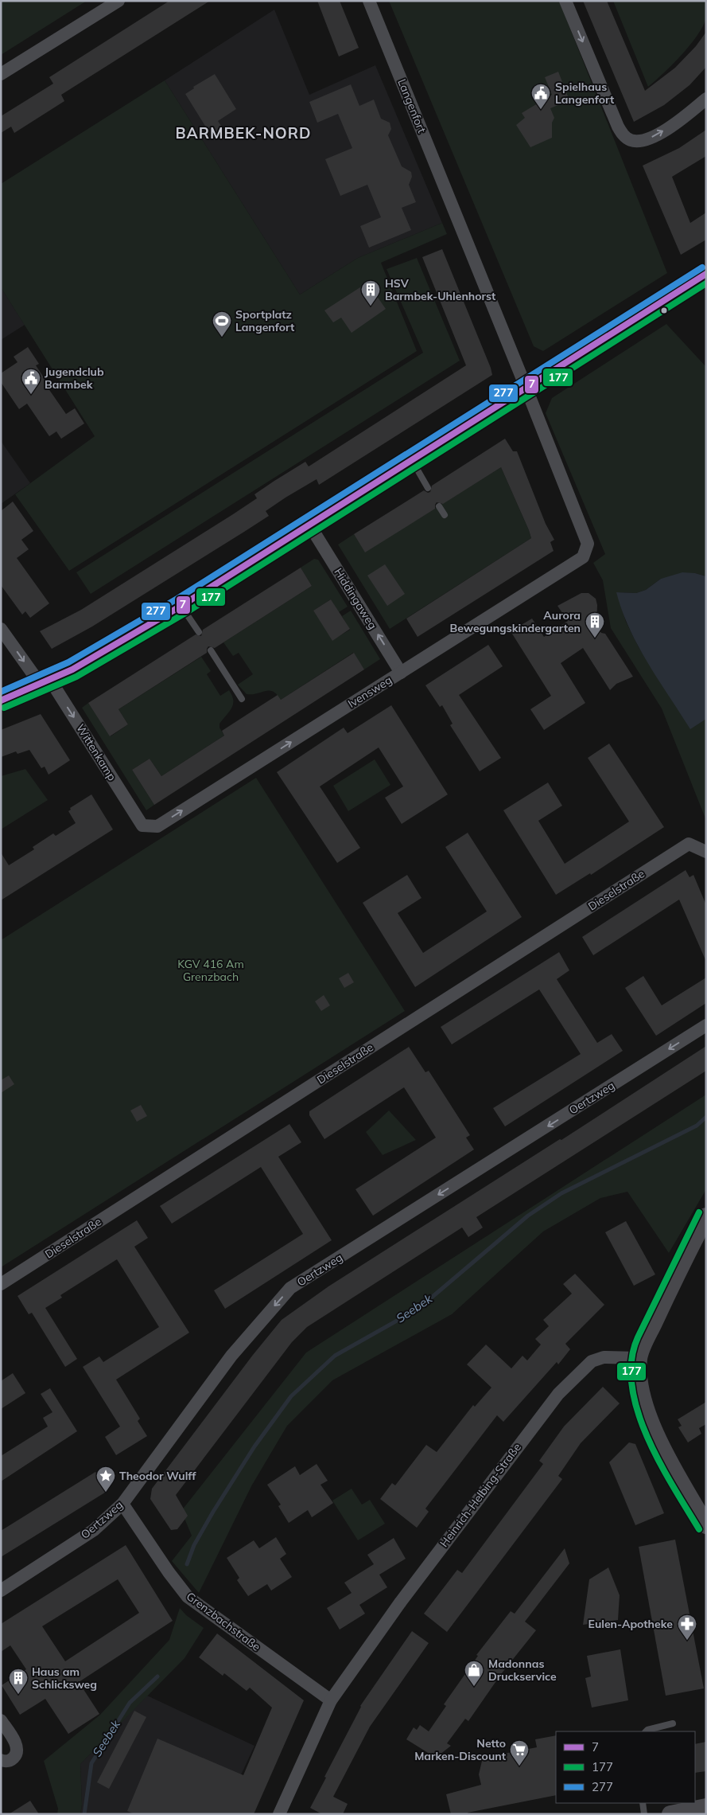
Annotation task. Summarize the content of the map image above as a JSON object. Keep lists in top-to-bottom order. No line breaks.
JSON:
{"streets":{"street":["Langenfort","Hiddingaweg","Ivensweg","Wittenkamp","Dieselstraße","Oertzweg","Heinrich-Helbing-Straße","Grenzbachstraße"]},"crossings":[["Langenfort","Ivensweg"],["Hiddingaweg","Ivensweg"],["Ivensweg","Wittenkamp"],["Oertzweg","Grenzbachstraße"],["Heinrich-Helbing-Straße","Grenzbachstraße"]],"one_way":["Hiddingaweg","Ivensweg","Wittenkamp","Oertzweg"],"districts":["BARMBEK-NORD"],"water":["Seebek"],"parks":["KGV 416 Am Grenzbach"],"places":{"public building":["Spielhaus Langenfort","Jugendclub Barmbek"],"building":["HSV Barmbek-Uhlenhorst","Aurora Bewegungskindergarten","Haus am Schlicksweg"],"sports":["Sportplatz Langenfort"],"place":["Theodor Wulff"],"pharmacy":["Eulen-Apotheke"],"shop":["Madonnas Druckservice"],"supermarket":["Netto Marken-Discount"]},"lines":["transit line 277","transit line 7","transit line 177"],"legend":["7","177","277"]}
